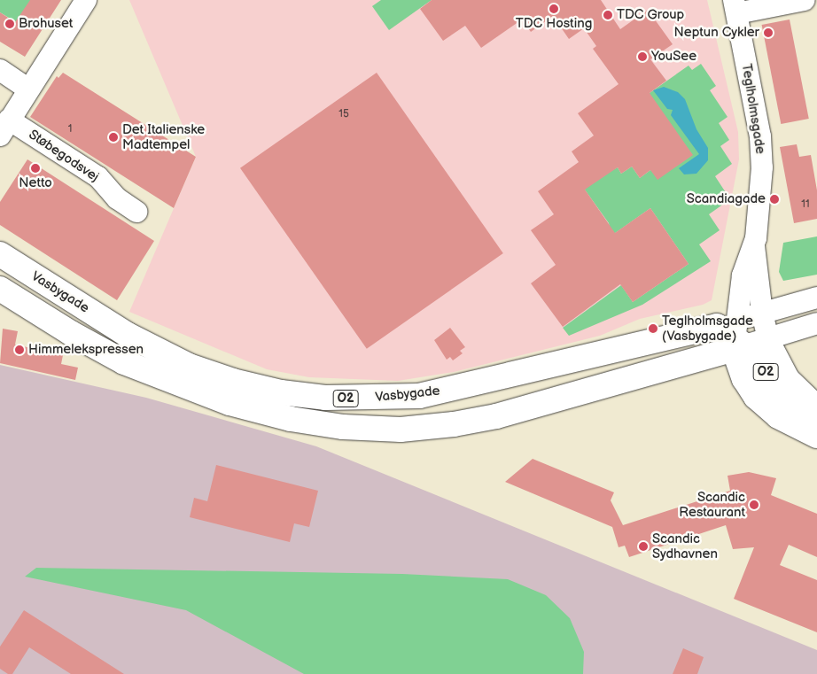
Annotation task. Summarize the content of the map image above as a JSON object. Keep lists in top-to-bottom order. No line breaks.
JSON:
{"streets":{"main road":["Vasbygade","O2"],"street":["Teglholmsgade","Støbegodsvej"]},"crossings":[["Teglholmsgade","Vasbygade"],["Teglholmsgade","O2"],["Vasbygade","O2"]],"places":["TDC Hosting","TDC Group","Brohuset","Neptun Cykler","YouSee","Det Italienske Madtempel","Netto","Scandiagade","Teglholmsgade (Vasbygade)","Himmelekspressen","Scandic Restaurant","Scandic Sydhavnen"],"house_numbers":["15","1","11"]}
